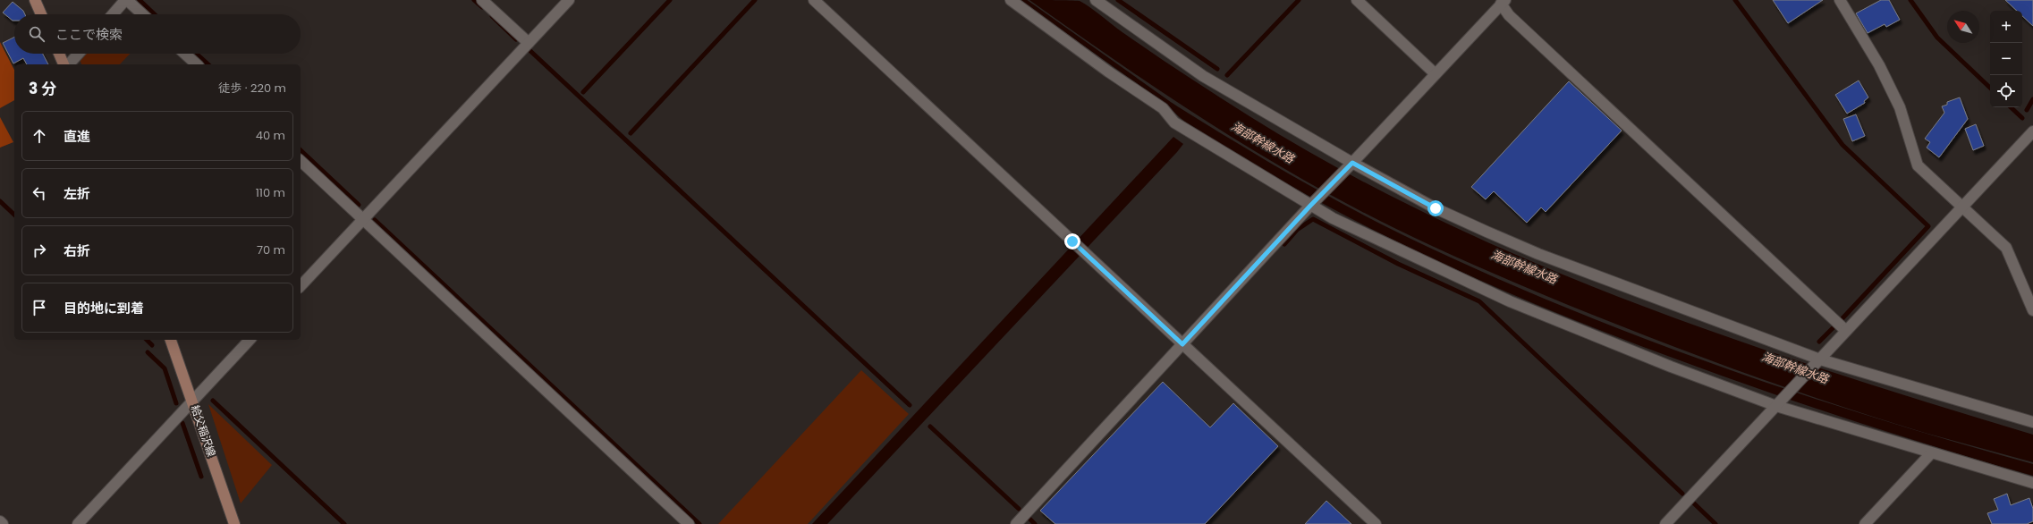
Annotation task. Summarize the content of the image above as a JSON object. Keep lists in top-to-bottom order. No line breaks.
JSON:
{"streets":{"main road":["給父稲沢線"]},"water":["海部幹線水路"],"north":"top left","page":{"map_buttons":["+","−"],"search":"ここで検索","heading":["3 分","徒歩 · 220 m"],"list":[["直進","40 m"],["左折","110 m"],["右折","70 m"],"目的地に到着"]}}
